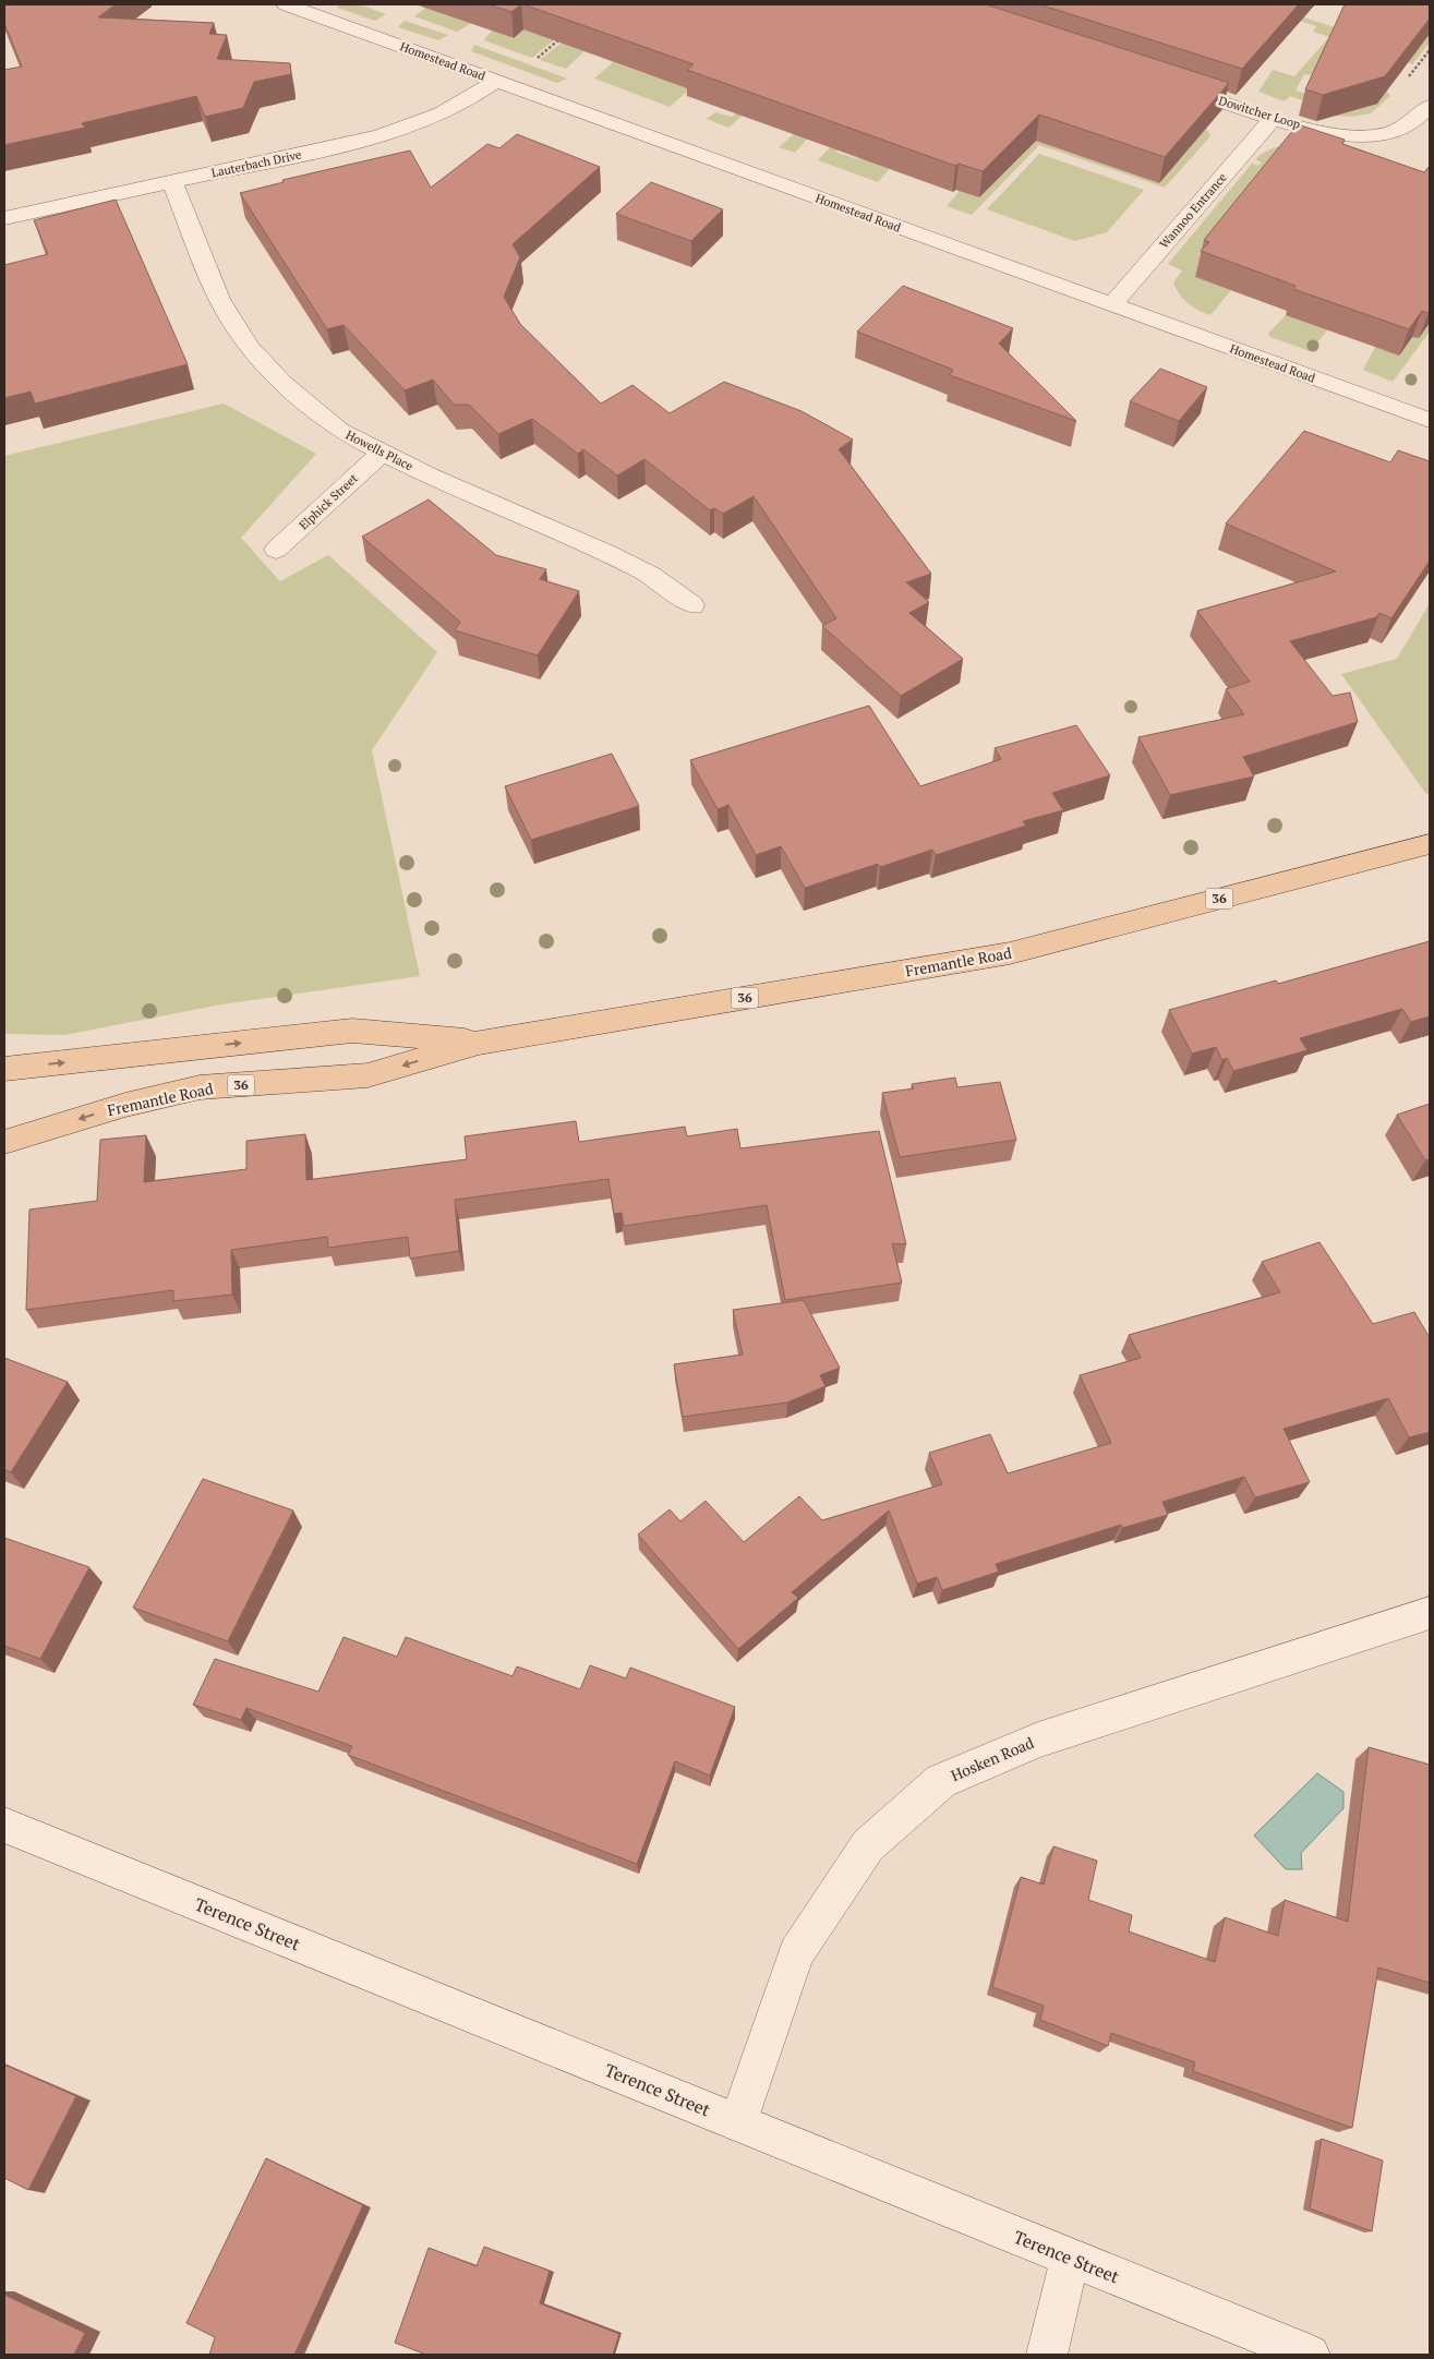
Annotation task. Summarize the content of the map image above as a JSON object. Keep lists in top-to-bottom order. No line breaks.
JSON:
{"streets":{"main road":["36","Fremantle Road"],"street":["Homestead Road","Dowitcher Loop","Lauterbach Drive","Wannoo Entrance","Howells Place","Elphick Street","Hosken Road","Terence Street"]},"crossings":[["Homestead Road","Lauterbach Drive"],["Homestead Road","Wannoo Entrance"],["Dowitcher Loop","Wannoo Entrance"],["Lauterbach Drive","Howells Place"],["Howells Place","Elphick Street"],["Hosken Road","Terence Street"]]}
